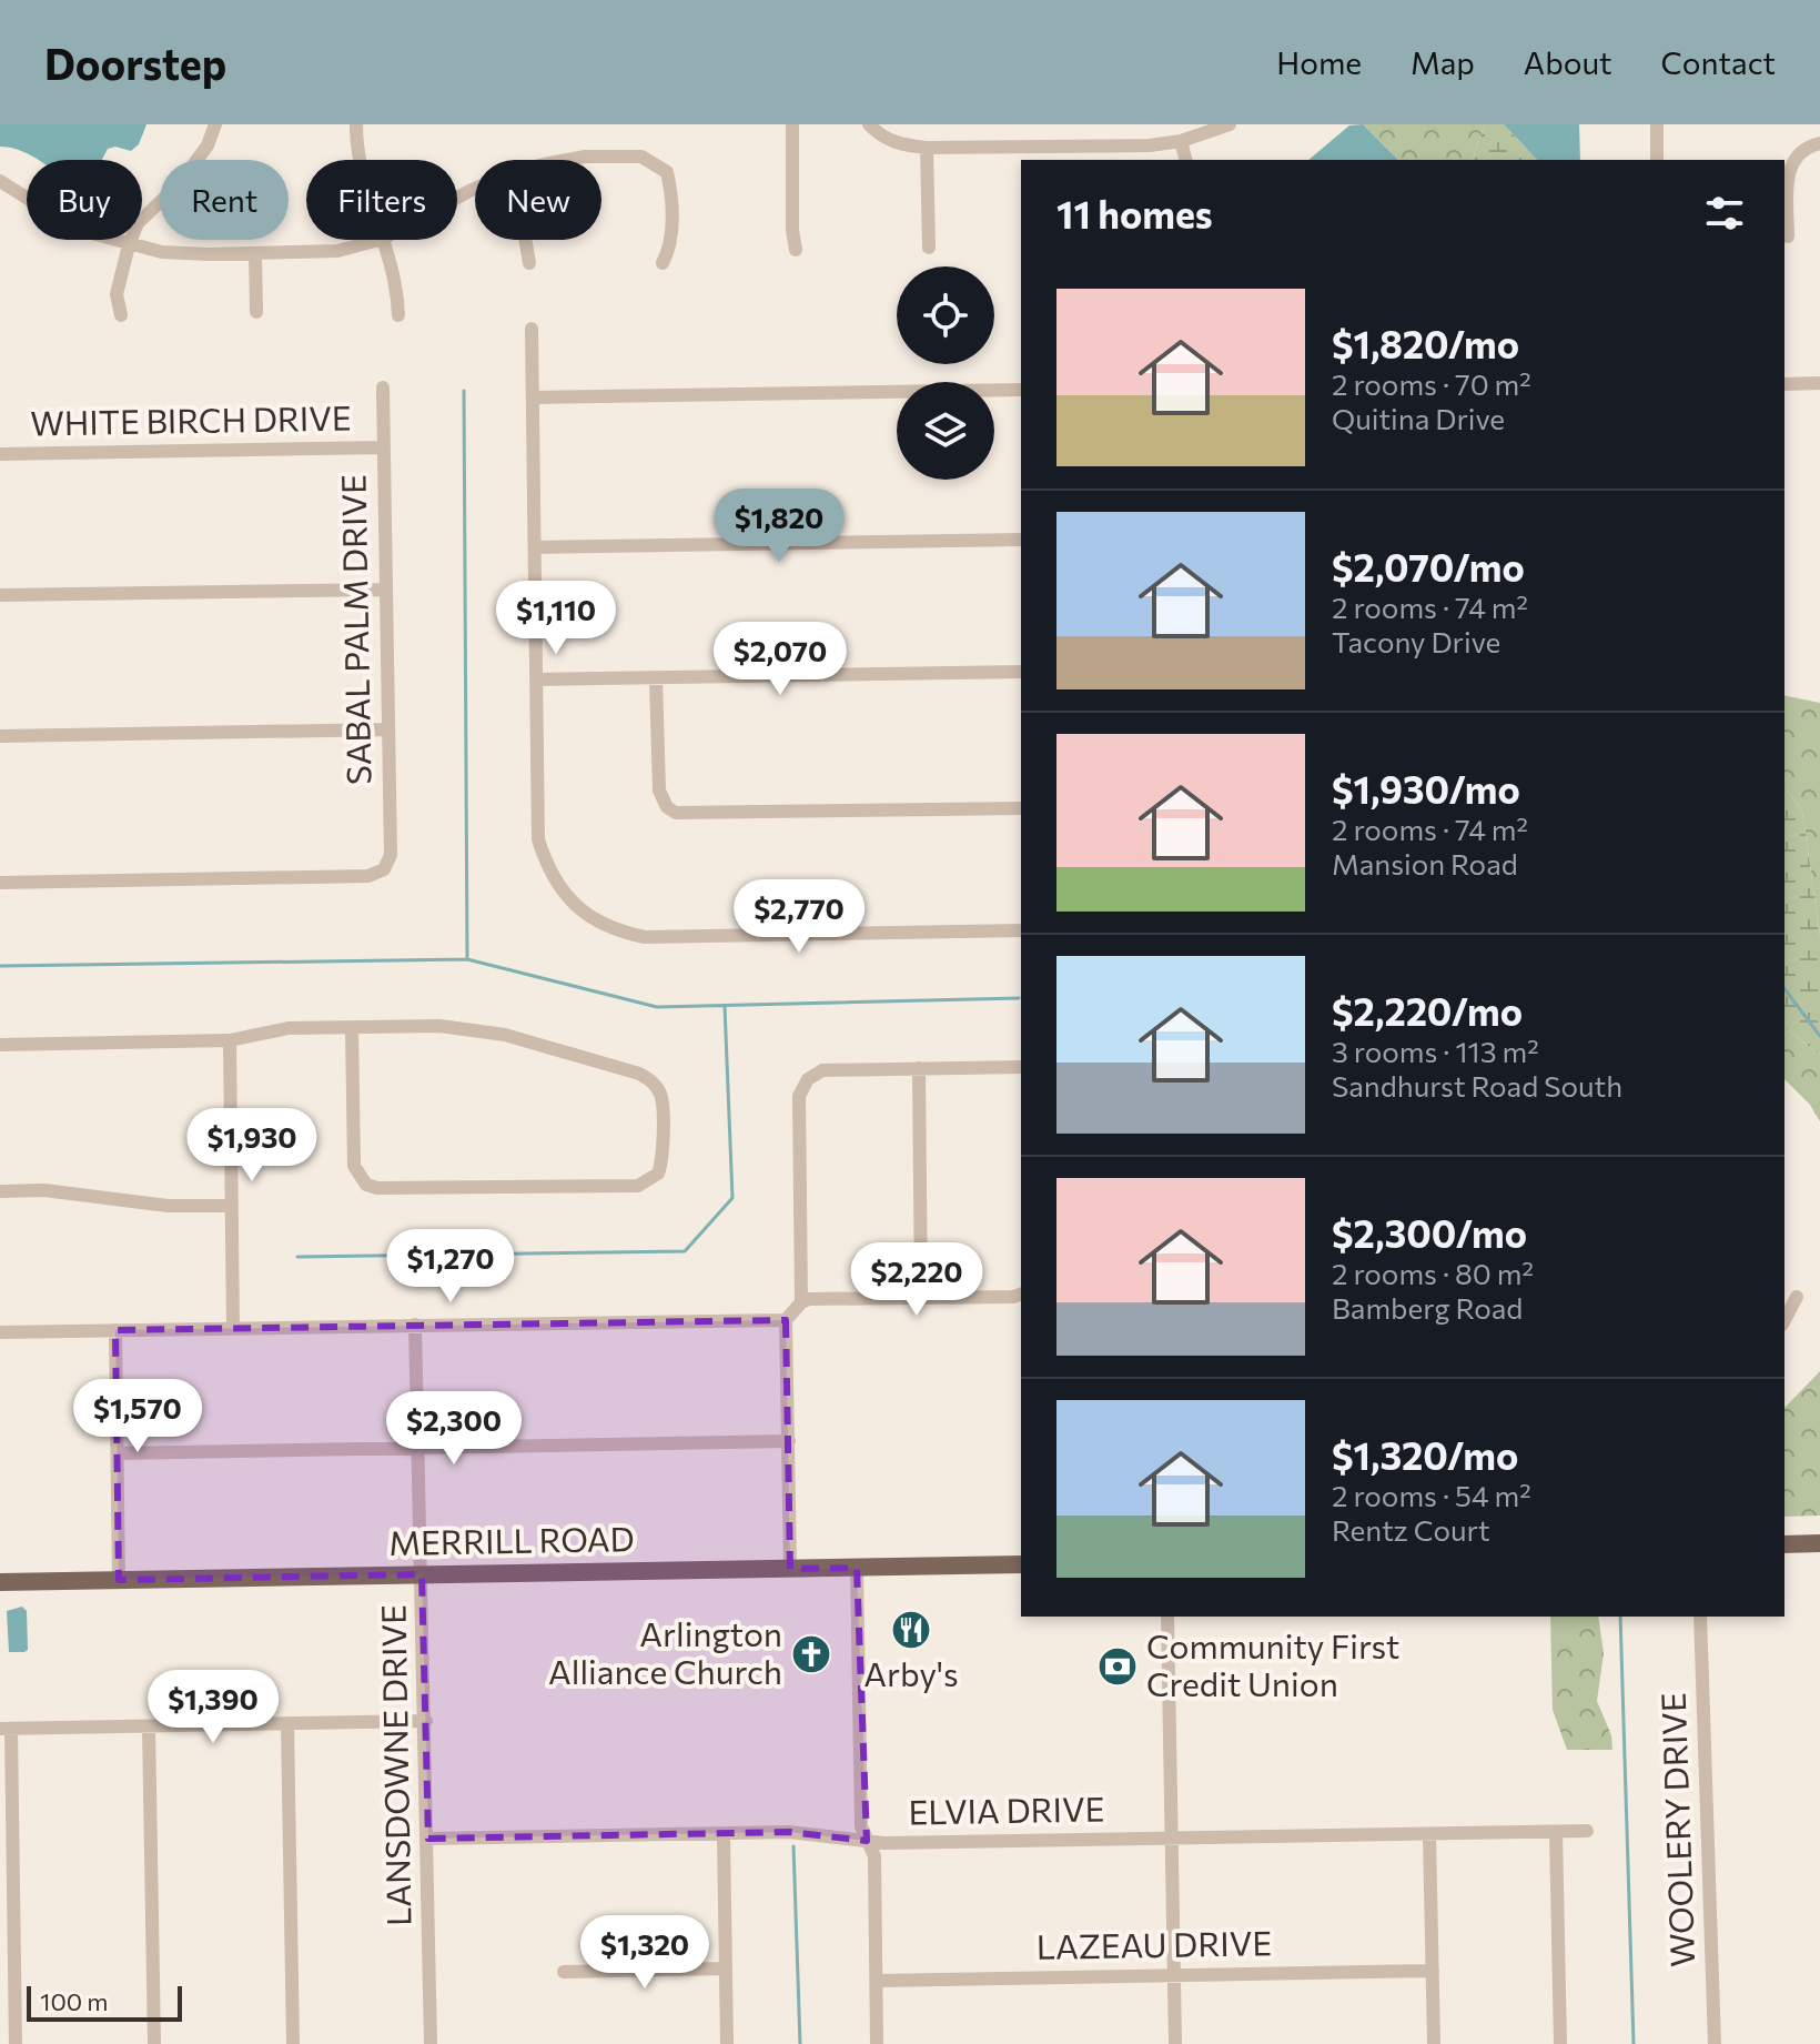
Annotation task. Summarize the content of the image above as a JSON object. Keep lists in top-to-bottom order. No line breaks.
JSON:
{"streets":{"main road":["MERRILL ROAD"],"street":["WHITE BIRCH DRIVE","SABAL PALM DRIVE","LANSDOWNE DRIVE","ELVIA DRIVE","WOOLERY DRIVE","LAZEAU DRIVE"]},"crossings":[["WHITE BIRCH DRIVE","SABAL PALM DRIVE"],["MERRILL ROAD","LANSDOWNE DRIVE"],["LANSDOWNE DRIVE","ELVIA DRIVE"]],"places":{"restaurant":["Arby's"],"church":["Arlington Alliance Church"],"bank":["Community First Credit Union"]},"scale_bar":"100 m","page":{"header":"Doorstep","nav":["Home","Map","About","Contact"],"chip":["Buy","Rent","Filters","New"],"heading":"11 homes","list":[{"name":"$1,820/mo","note":"2 rooms · 70 m² · Quitina Drive"},{"name":"$2,070/mo","note":"2 rooms · 74 m² · Tacony Drive"},{"name":"$1,930/mo","note":"2 rooms · 74 m² · Mansion Road"},{"name":"$2,220/mo","note":"3 rooms · 113 m² · Sandhurst Road South"},{"name":"$2,300/mo","note":"2 rooms · 80 m² · Bamberg Road"},{"name":"$1,320/mo","note":"2 rooms · 54 m² · Rentz Court"}],"price":["$1,820","$1,110","$2,070","$2,770","$1,930","$1,270","$2,220","$1,570","$2,300","$1,390","$1,320"],"scale":"100 m"}}
